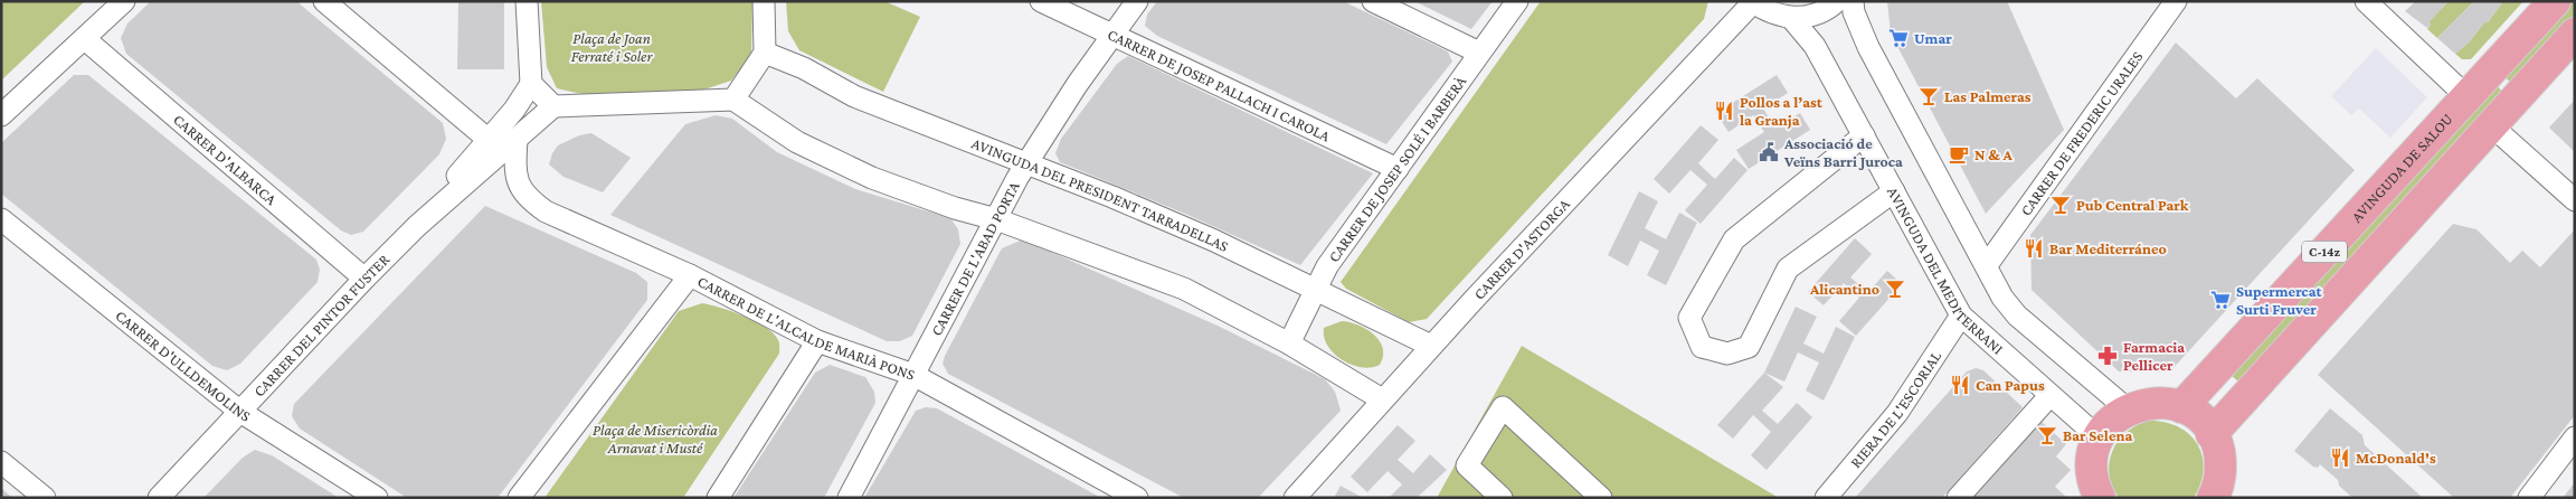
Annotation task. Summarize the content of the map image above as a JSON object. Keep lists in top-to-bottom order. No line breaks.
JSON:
{"streets":{"main road":["AVINGUDA DE SALOU","C-14z"],"street":["CARRER DE JOSEP PALLACH I CAROLA","CARRER DE FREDERIC URALES","CARRER D'ALBARCA","CARRER DE JOSEP SOLÉ I BARBERÀ","AVINGUDA DEL PRESIDENT TARRADELLAS","CARRER D'ASTORGA","CARRER DE L'ABAD PORTA","AVINGUDA DEL MEDITERRANI","CARRER DEL PINTOR FUSTER","CARRER DE L'ALCALDE MARIÀ PONS","CARRER D'ULLDEMOLINS","RIERA DE L'ESCORIAL"]},"crossings":[["CARRER DE JOSEP PALLACH I CAROLA","CARRER DE JOSEP SOLÉ I BARBERÀ"],["CARRER DE JOSEP PALLACH I CAROLA","CARRER DE L'ABAD PORTA"],["CARRER DE FREDERIC URALES","AVINGUDA DEL MEDITERRANI"],["CARRER D'ALBARCA","CARRER DEL PINTOR FUSTER"],["CARRER DE JOSEP SOLÉ I BARBERÀ","AVINGUDA DEL PRESIDENT TARRADELLAS"],["AVINGUDA DEL PRESIDENT TARRADELLAS","CARRER D'ASTORGA"],["AVINGUDA DEL PRESIDENT TARRADELLAS","CARRER DE L'ABAD PORTA"],["CARRER DE L'ABAD PORTA","CARRER DE L'ALCALDE MARIÀ PONS"],["AVINGUDA DEL MEDITERRANI","RIERA DE L'ESCORIAL"],["CARRER DEL PINTOR FUSTER","CARRER DE L'ALCALDE MARIÀ PONS"],["CARRER DEL PINTOR FUSTER","CARRER D'ULLDEMOLINS"]],"parks":["Plaça de Joan Ferraté i Soler","Plaça de Misericòrdia Arnavat i Musté"],"places":{"supermarket":["Umar","Supermercat Surti Fruver"],"bar":["Las Palmeras","Pub Central Park","Alicantino","Bar Selena"],"restaurant":["Pollos a l’ast la Granja","Bar Mediterráneo","Can Papus","McDonald's"],"public building":["Associació de Veïns Barri Juroca"],"cafe":["N & A"],"pharmacy":["Farmacia Pellicer"]}}
